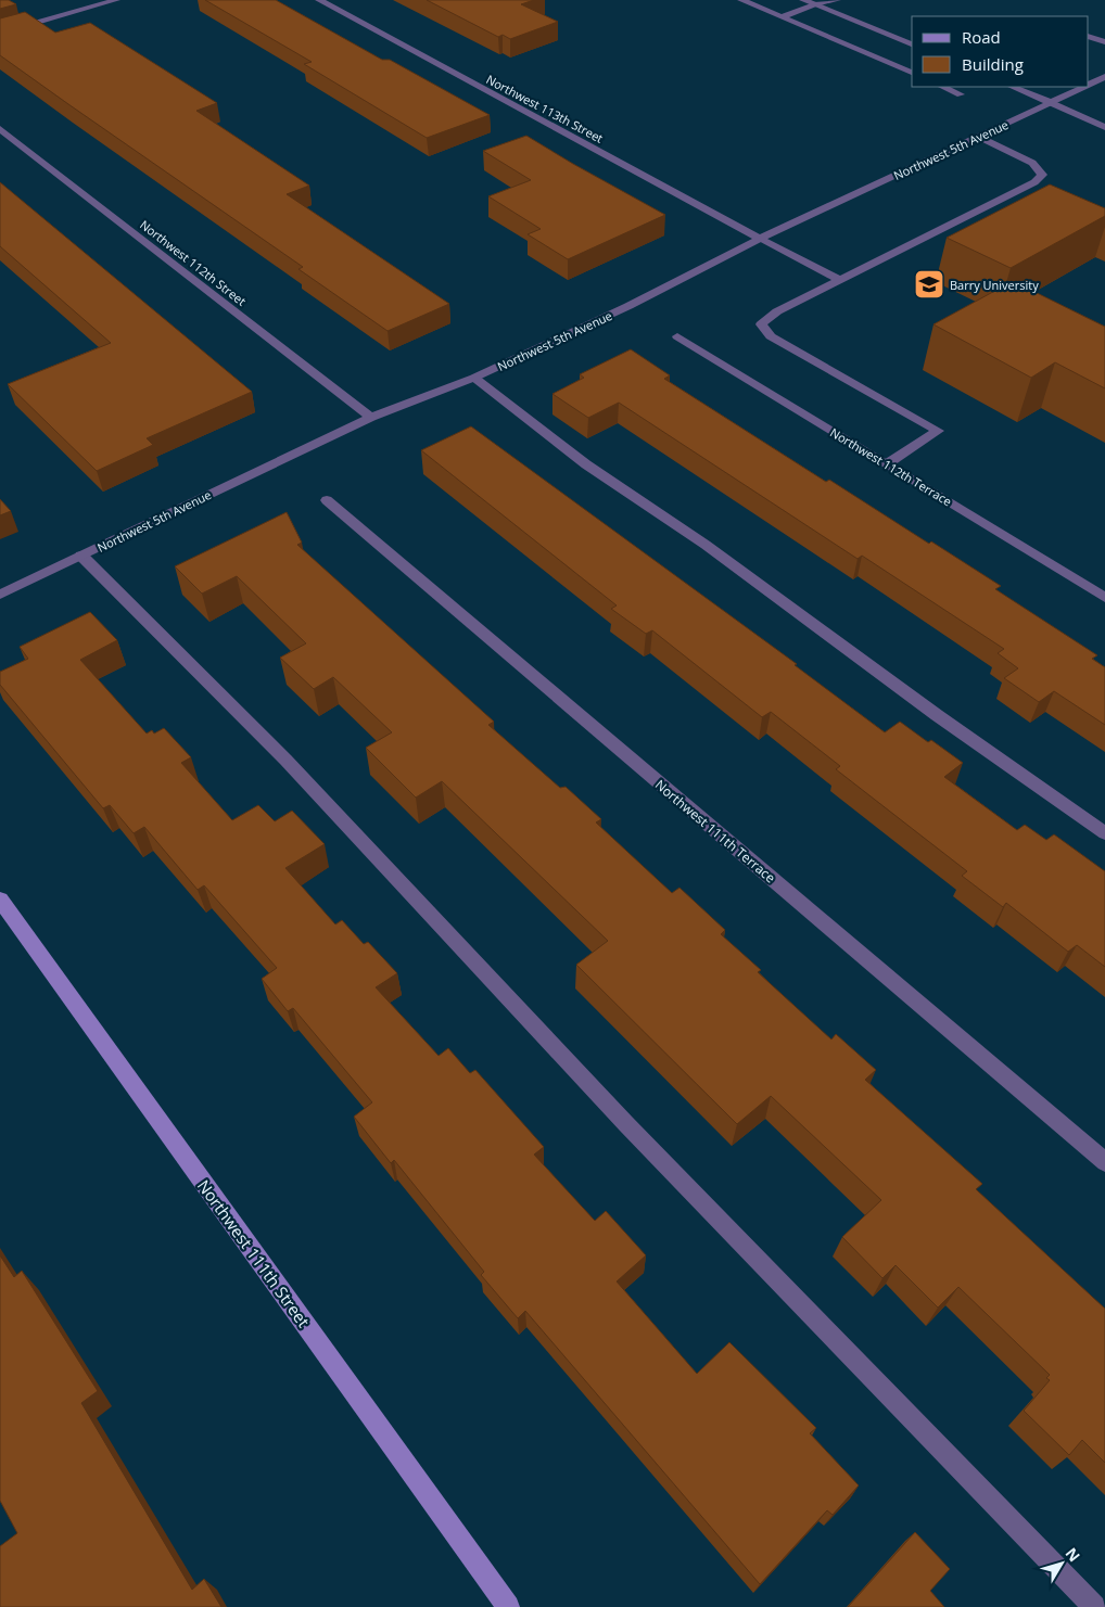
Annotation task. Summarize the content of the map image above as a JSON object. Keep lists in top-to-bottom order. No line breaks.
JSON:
{"streets":{"street":["Northwest 113th Street","Northwest 5th Avenue","Northwest 112th Street","Northwest 112th Terrace","Northwest 111th Terrace","Northwest 111th Street"]},"crossings":[["Northwest 113th Street","Northwest 5th Avenue"],["Northwest 5th Avenue","Northwest 112th Street"]],"places":{"school or university":["Barry University"]},"legend":["Road","Building"],"north":"top right"}
